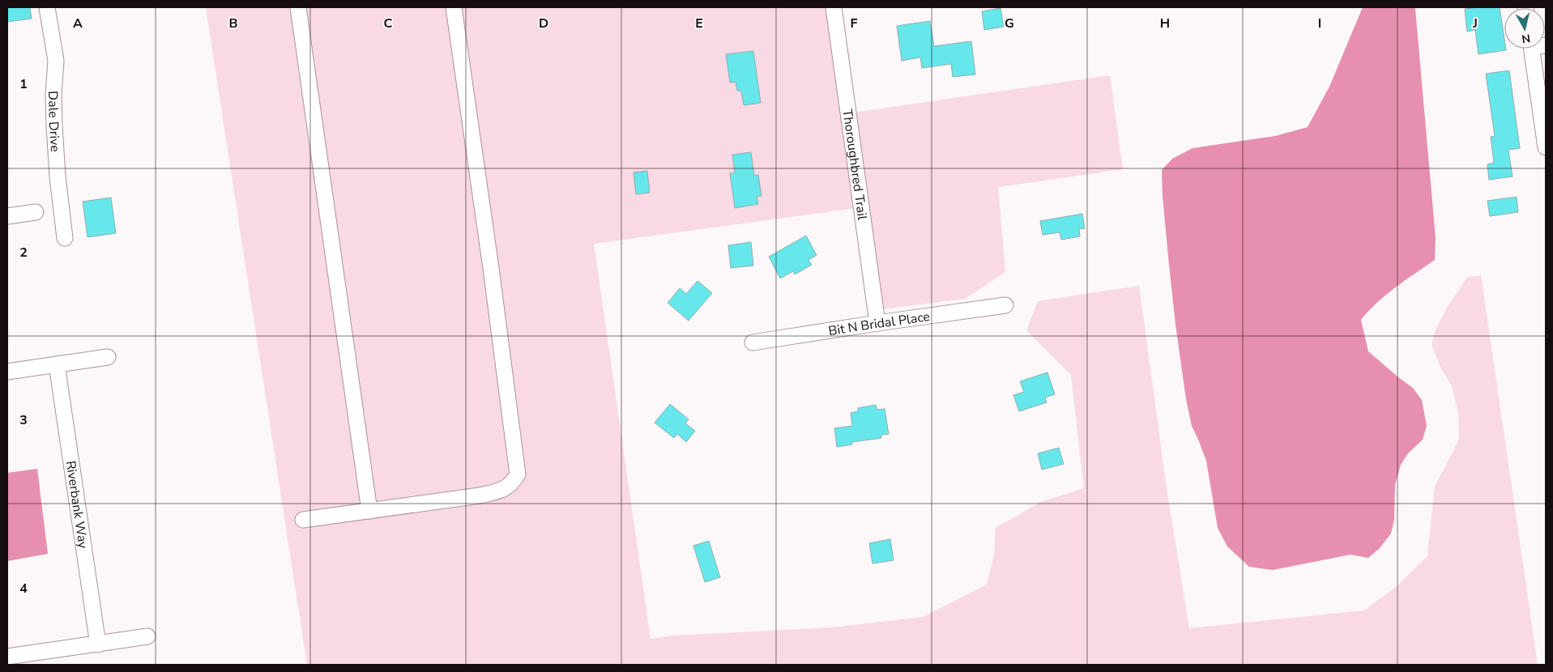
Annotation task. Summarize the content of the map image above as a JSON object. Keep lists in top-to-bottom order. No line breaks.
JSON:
{"streets":{"street":["Dale Drive","Thoroughbred Trail","Bit N Bridal Place","Riverbank Way"]},"crossings":[["Thoroughbred Trail","Bit N Bridal Place"]],"north":"bottom","grid":{"columns":["A","B","C","D","E","F","G","H","I","J"],"rows":["1","2","3","4"]}}
